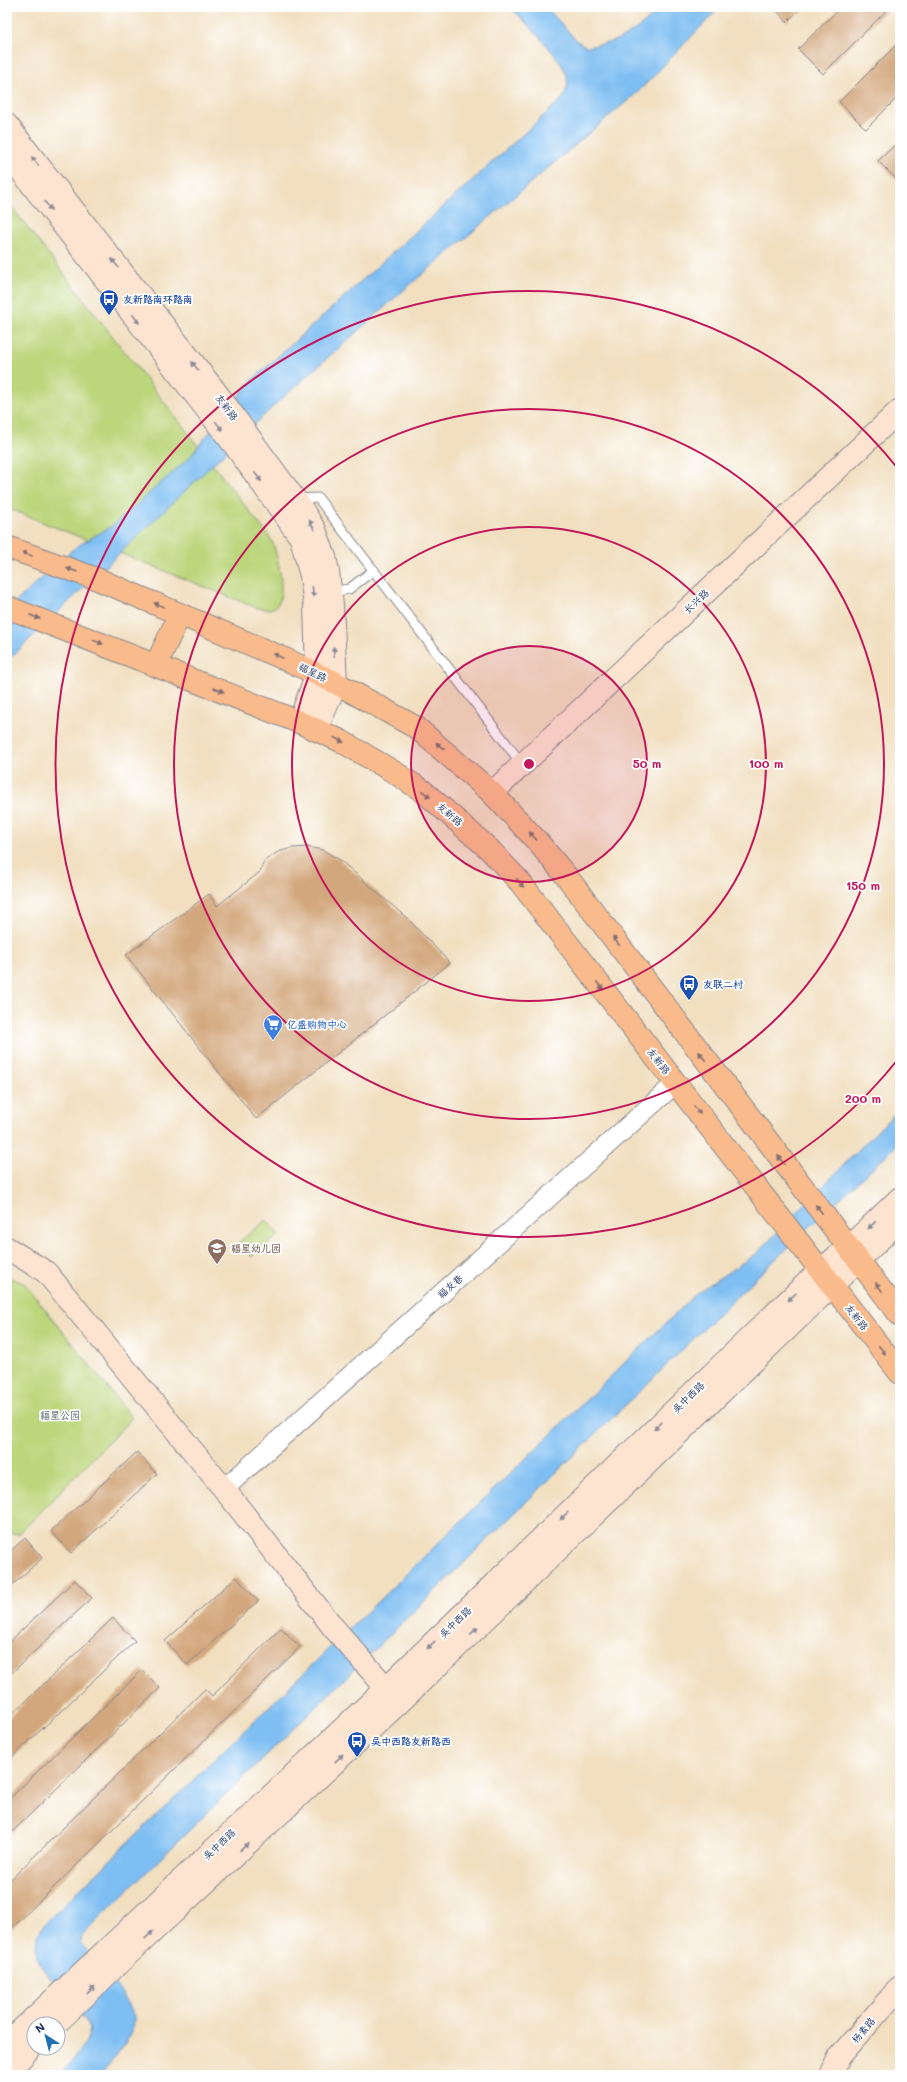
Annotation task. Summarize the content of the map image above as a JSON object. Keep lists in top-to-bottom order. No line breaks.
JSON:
{"streets":{"main road":["友新路","长兴路","福星路","吴中西路","杨素路"],"street":["福友巷"]},"crossings":[["友新路","福星路"],["友新路","福友巷"],["友新路","吴中西路"],["长兴路","福星路"],["福星路","吴中西路"]],"one_way":["福星路"],"parks":["福星公园"],"places":{"bus stop":["友新路南环路南","友联二村","吴中西路友新路西"],"supermarket":["亿盛购物中心"],"school or university":["福星幼儿园"]},"north":"top left","rings":["50 m","100 m","150 m","200 m"]}
